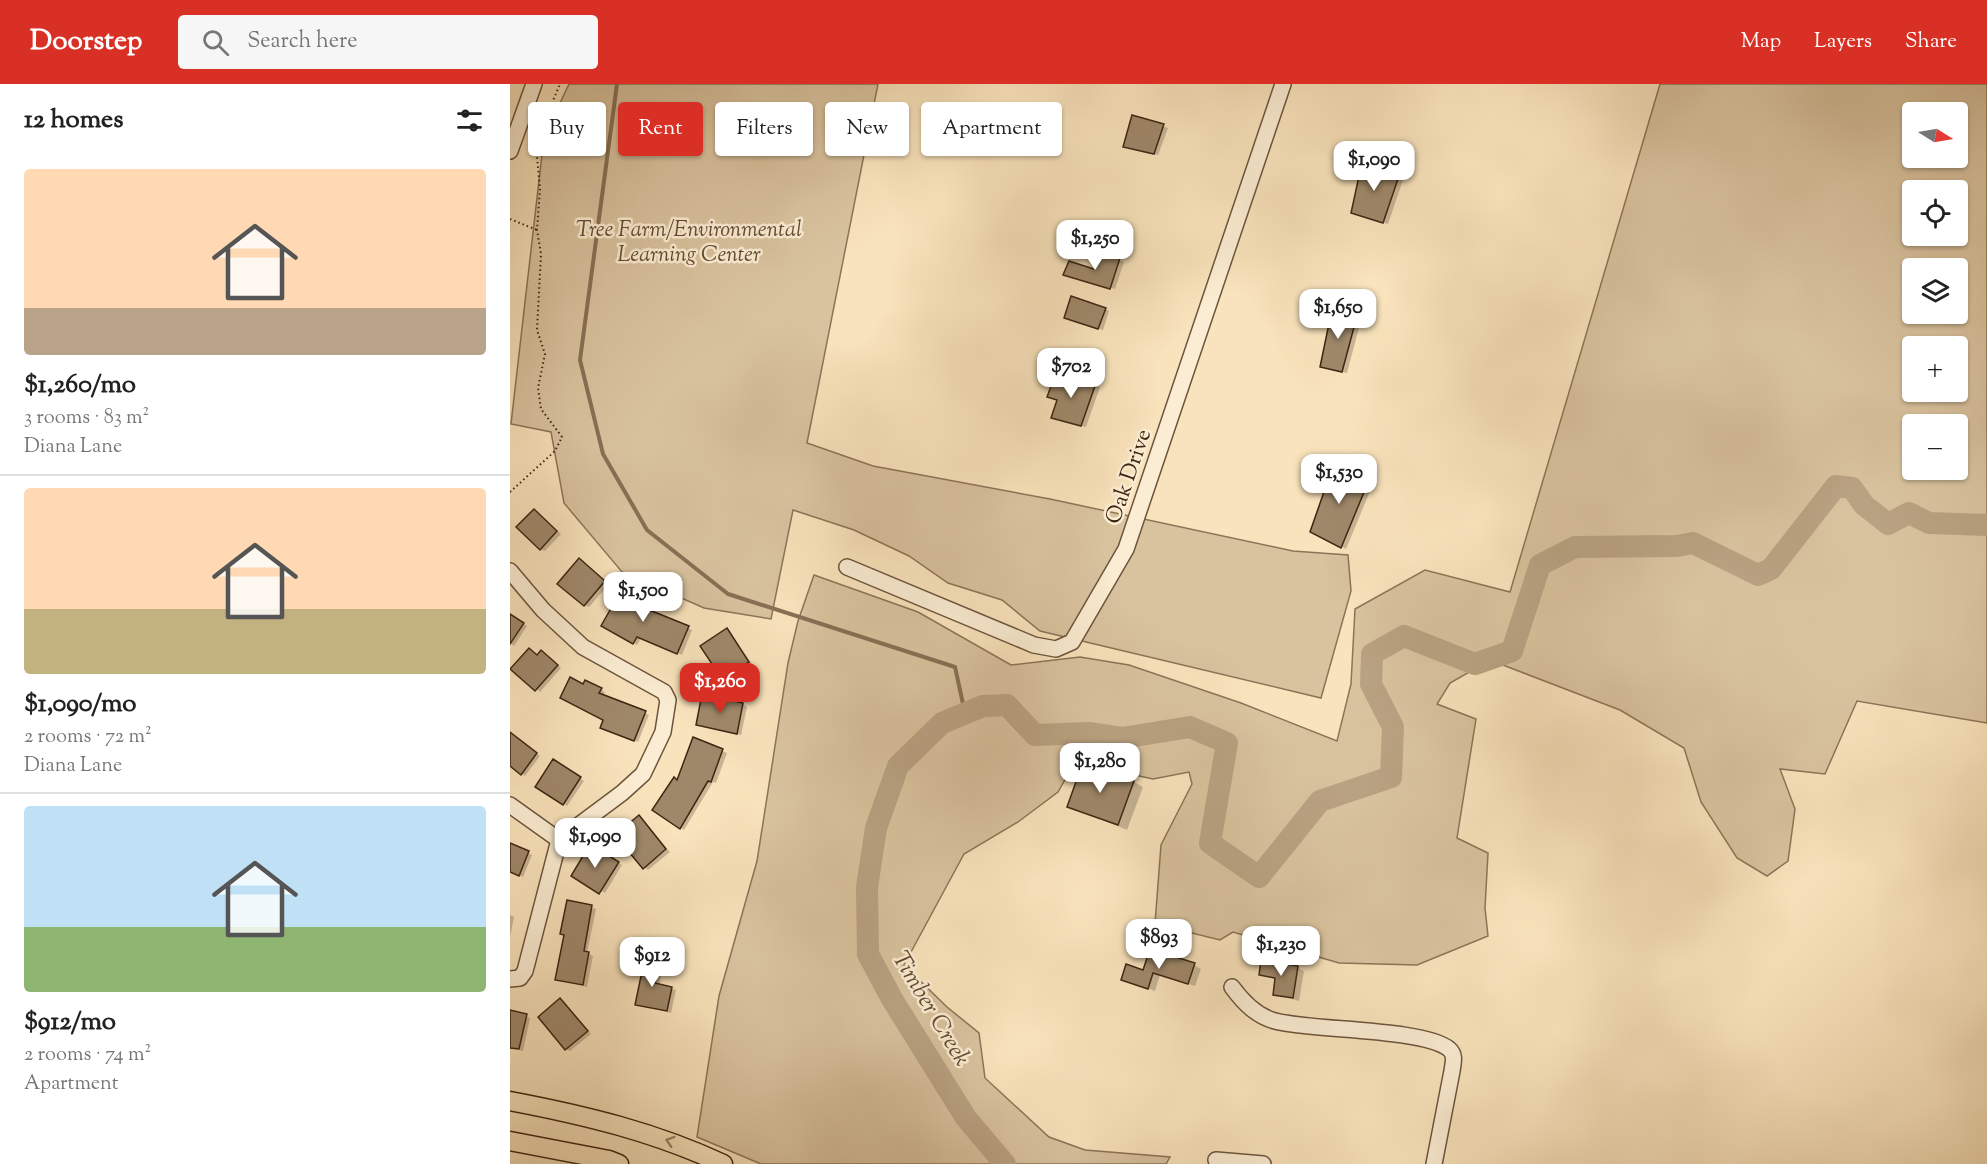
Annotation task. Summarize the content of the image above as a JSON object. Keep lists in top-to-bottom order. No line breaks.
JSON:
{"streets":{"street":["Oak Drive"]},"water":["Timber Creek"],"parks":["Tree Farm/Environmental Learning Center"],"north":"right","page":{"header":"Doorstep","search":"Search here","nav":["Map","Layers","Share"],"heading":"12 homes","map_buttons":["+","−"],"chip":["Buy","Rent","Filters","New","Apartment"],"price":["$1,090","$1,250","$1,650","$702","$1,530","$1,500","$1,260","$1,280","$1,090","$893","$1,230","$912"],"list":[{"name":"$1,260/mo","note":"3 rooms · 83 m² · Diana Lane"},{"name":"$1,090/mo","note":"2 rooms · 72 m² · Diana Lane"},{"name":"$912/mo","note":"2 rooms · 74 m² · Apartment"}]}}
